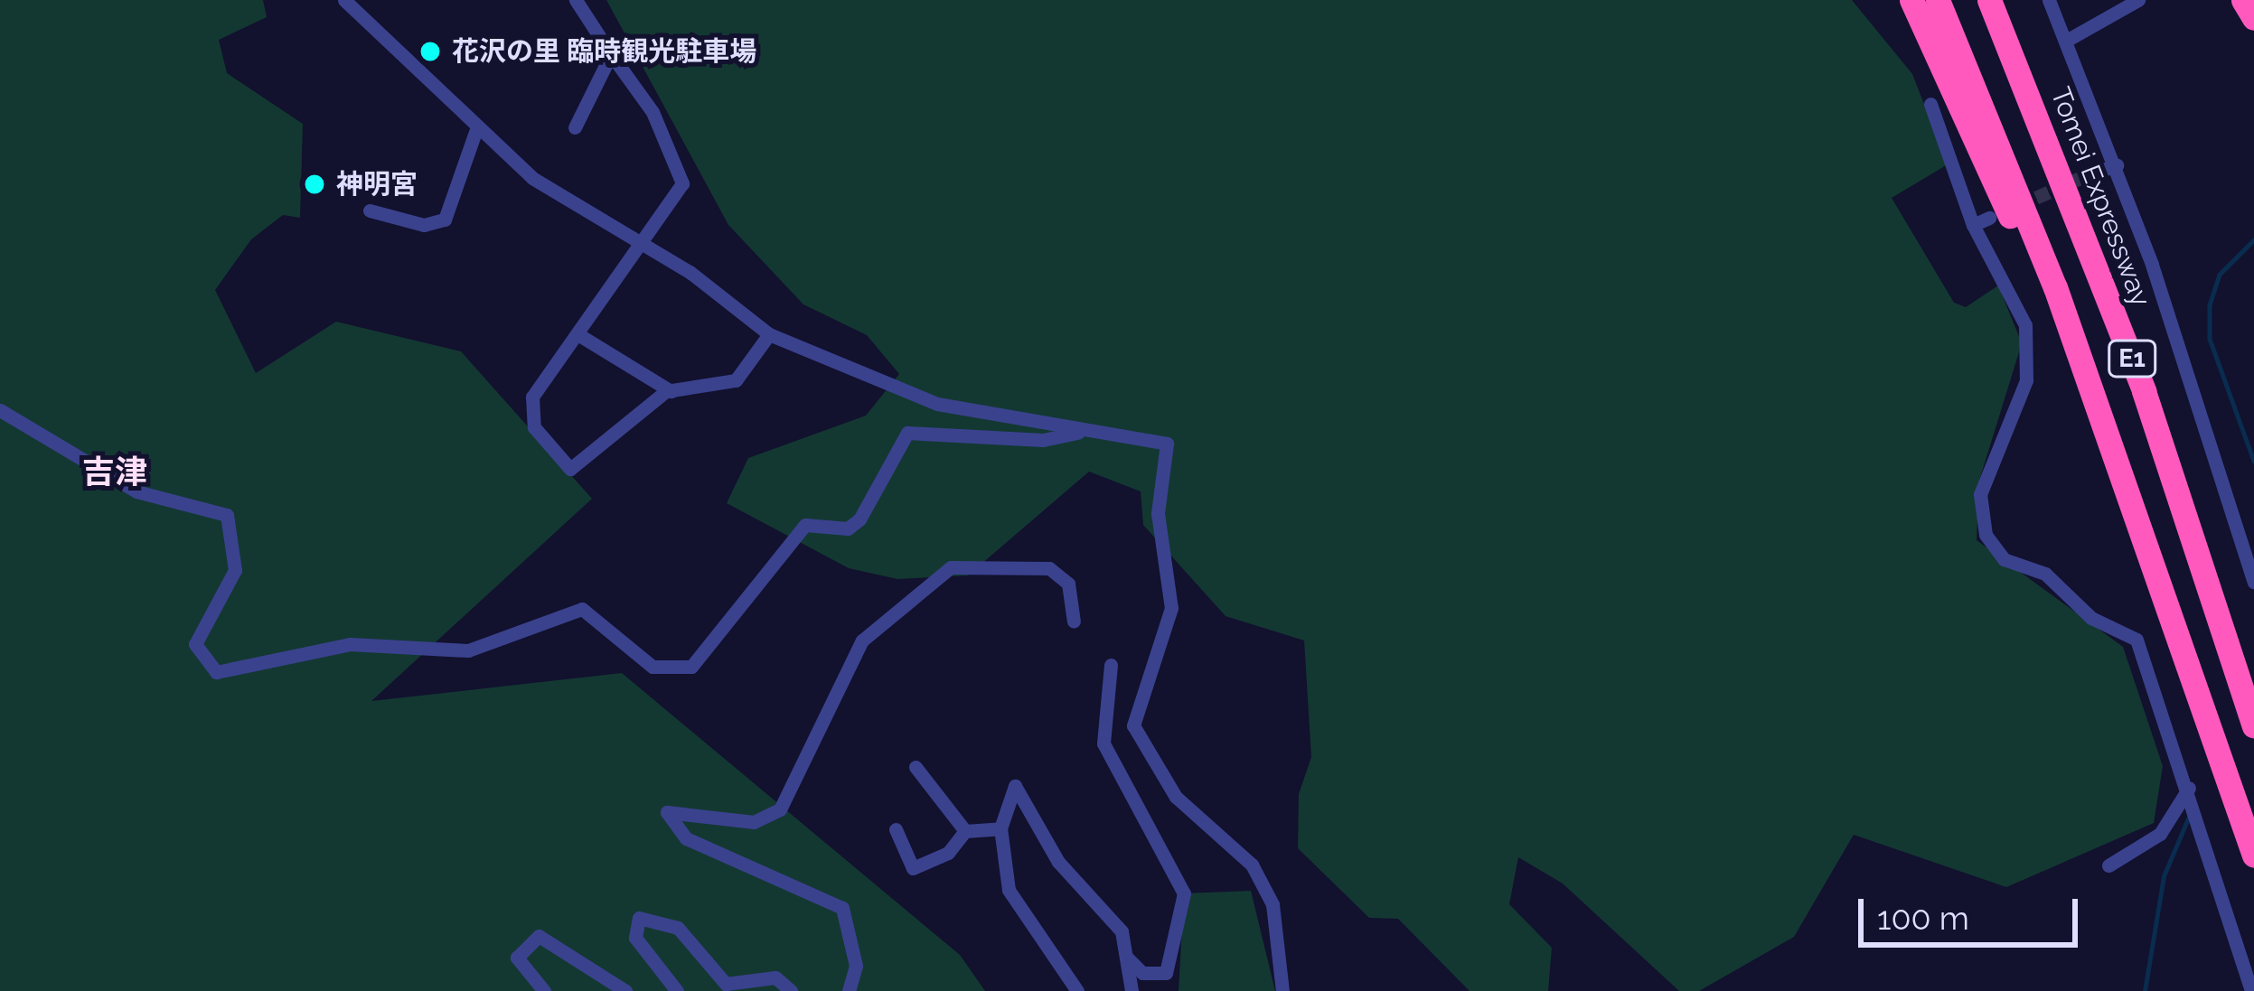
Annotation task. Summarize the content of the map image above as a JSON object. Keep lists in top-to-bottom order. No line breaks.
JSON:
{"streets":{"highway":["Tomei Expressway","E1"]},"districts":["吉津"],"places":["花沢の里 臨時観光駐車場","神明宮"],"scale_bar":"100 m"}
